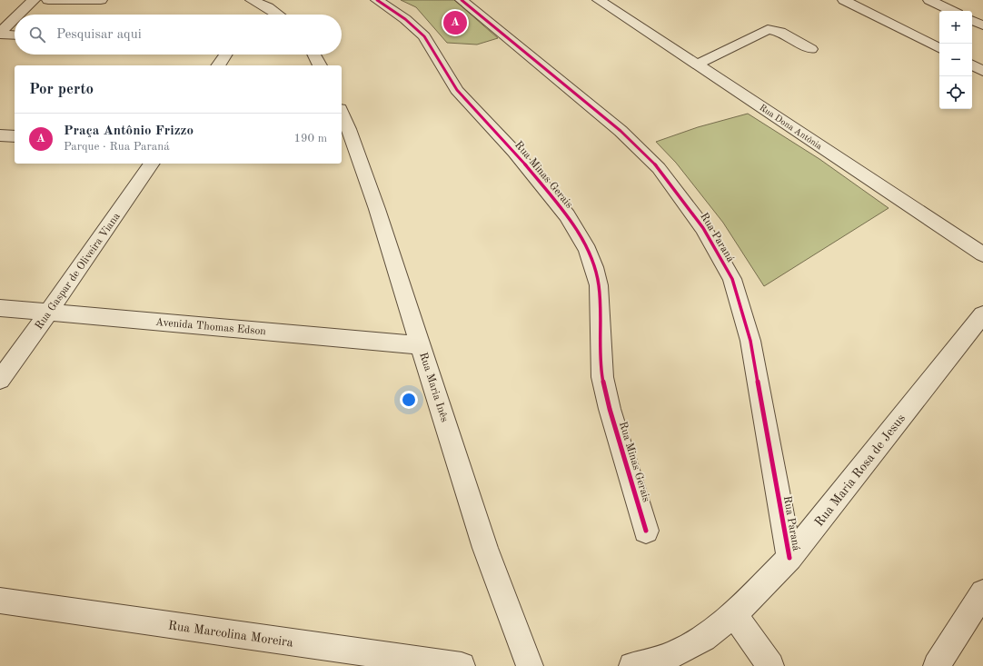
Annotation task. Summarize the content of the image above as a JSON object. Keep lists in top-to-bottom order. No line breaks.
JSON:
{"streets":{"street":["Rua Dona Antônia","Rua Minas Gerais","Rua Paraná","Rua Gaspar de Oliveira Viana","Avenida Thomas Edson","Rua Maria Inês","Rua Maria Rosa de Jesus","Rua Marcolina Moreira"]},"crossings":[["Rua Paraná","Rua Maria Rosa de Jesus"],["Rua Gaspar de Oliveira Viana","Avenida Thomas Edson"],["Avenida Thomas Edson","Rua Maria Inês"]],"page":{"pins":"A","map_buttons":["+","−"],"search":"Pesquisar aqui","heading":"Por perto","list":[{"mark":"A","name":"Praça Antônio Frizzo","note":"Parque · Rua Paraná","value":"190 m"}]}}
